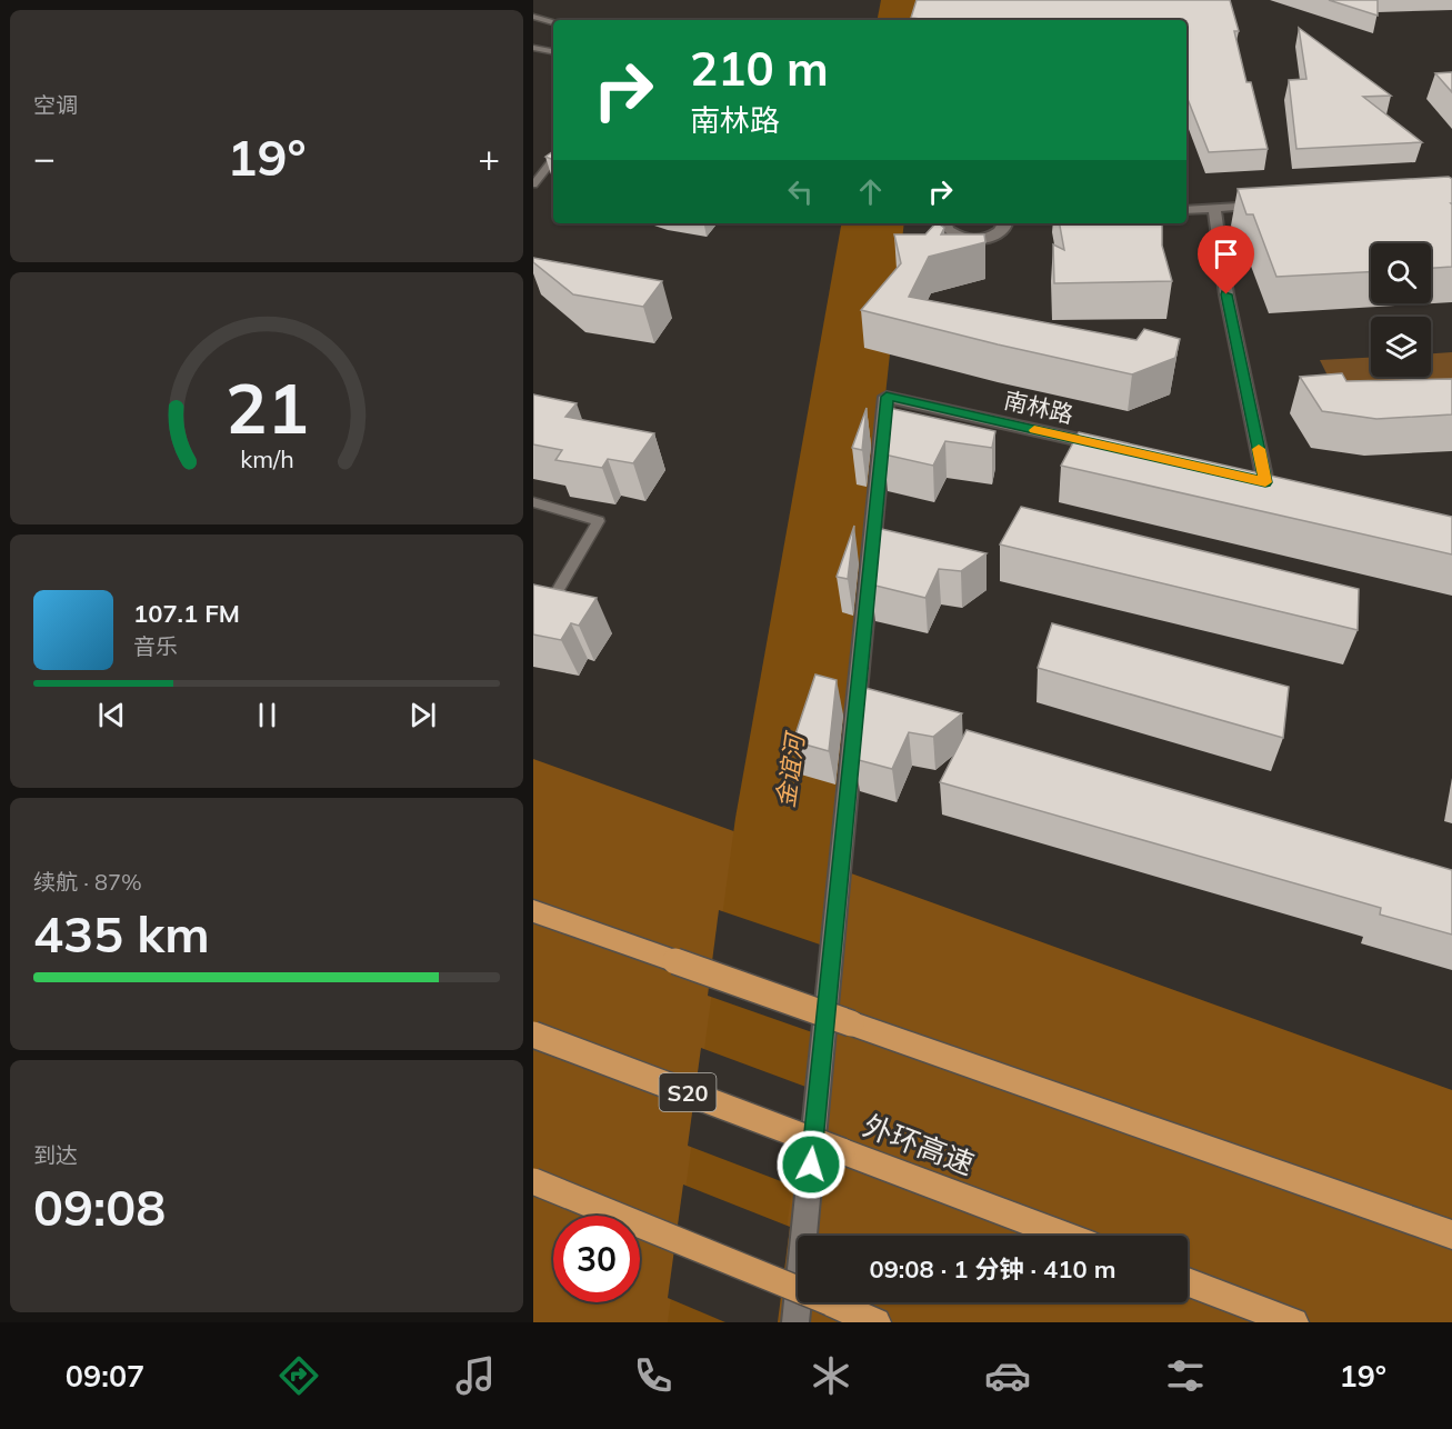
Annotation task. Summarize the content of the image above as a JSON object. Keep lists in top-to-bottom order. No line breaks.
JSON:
{"streets":{"highway":["S20","外环高速"],"street":["南林路"]},"water":["金谊河"],"page":{"tile":["空调",["续航 · 87%","435 km"],["到达","09:08"]],"turn":["210 m","南林路"],"heat":["−","19°","+"],"song":["107.1 FM","音乐"],"limit":"30","trip":"09:08 · 1 分钟 · 410 m","tabs":["09:07","19°"],"gauge":["21","km/h"]}}
